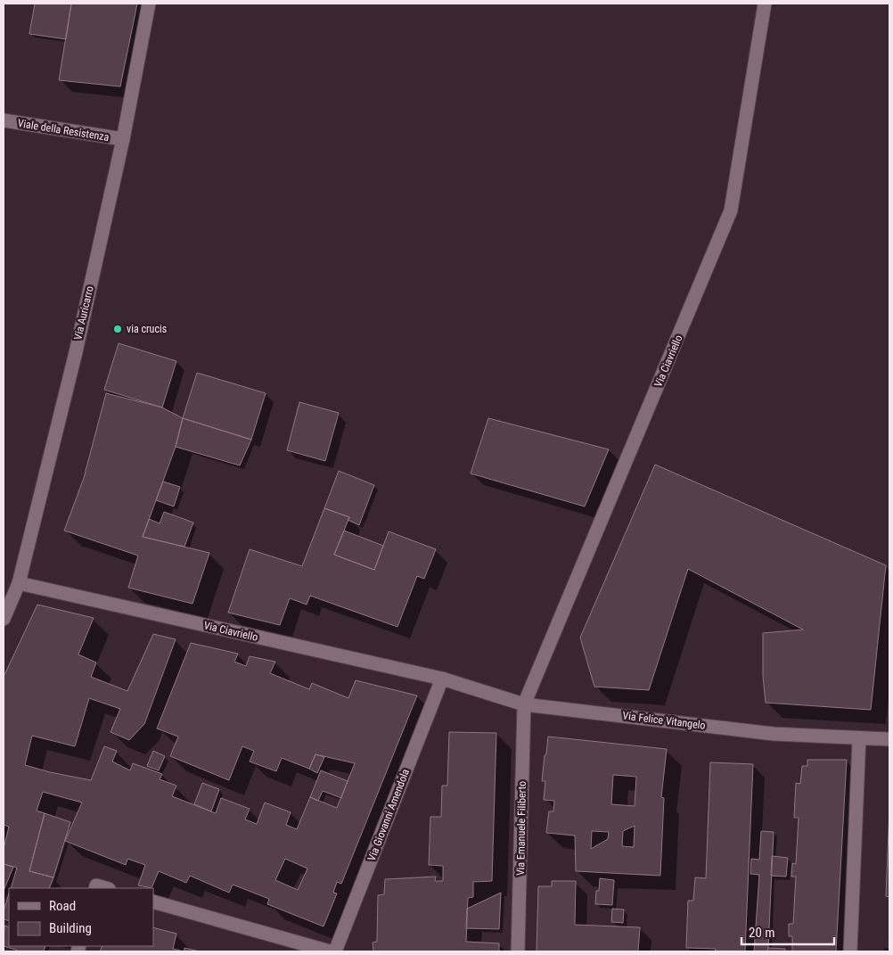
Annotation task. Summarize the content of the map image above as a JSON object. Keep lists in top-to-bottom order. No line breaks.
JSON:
{"streets":{"street":["Viale della Resistenza","Via Auricarro","Via Ciavriello","Via Felice Vitangelo","Via Giovanni Amendola","Via Emanuele Filiberto"]},"crossings":[["Viale della Resistenza","Via Auricarro"],["Via Auricarro","Via Ciavriello"],["Via Ciavriello","Via Felice Vitangelo"],["Via Ciavriello","Via Giovanni Amendola"],["Via Ciavriello","Via Emanuele Filiberto"],["Via Felice Vitangelo","Via Giovanni Amendola"],["Via Felice Vitangelo","Via Emanuele Filiberto"]],"places":["via crucis"],"legend":["Road","Building"],"scale_bar":"20 m"}
